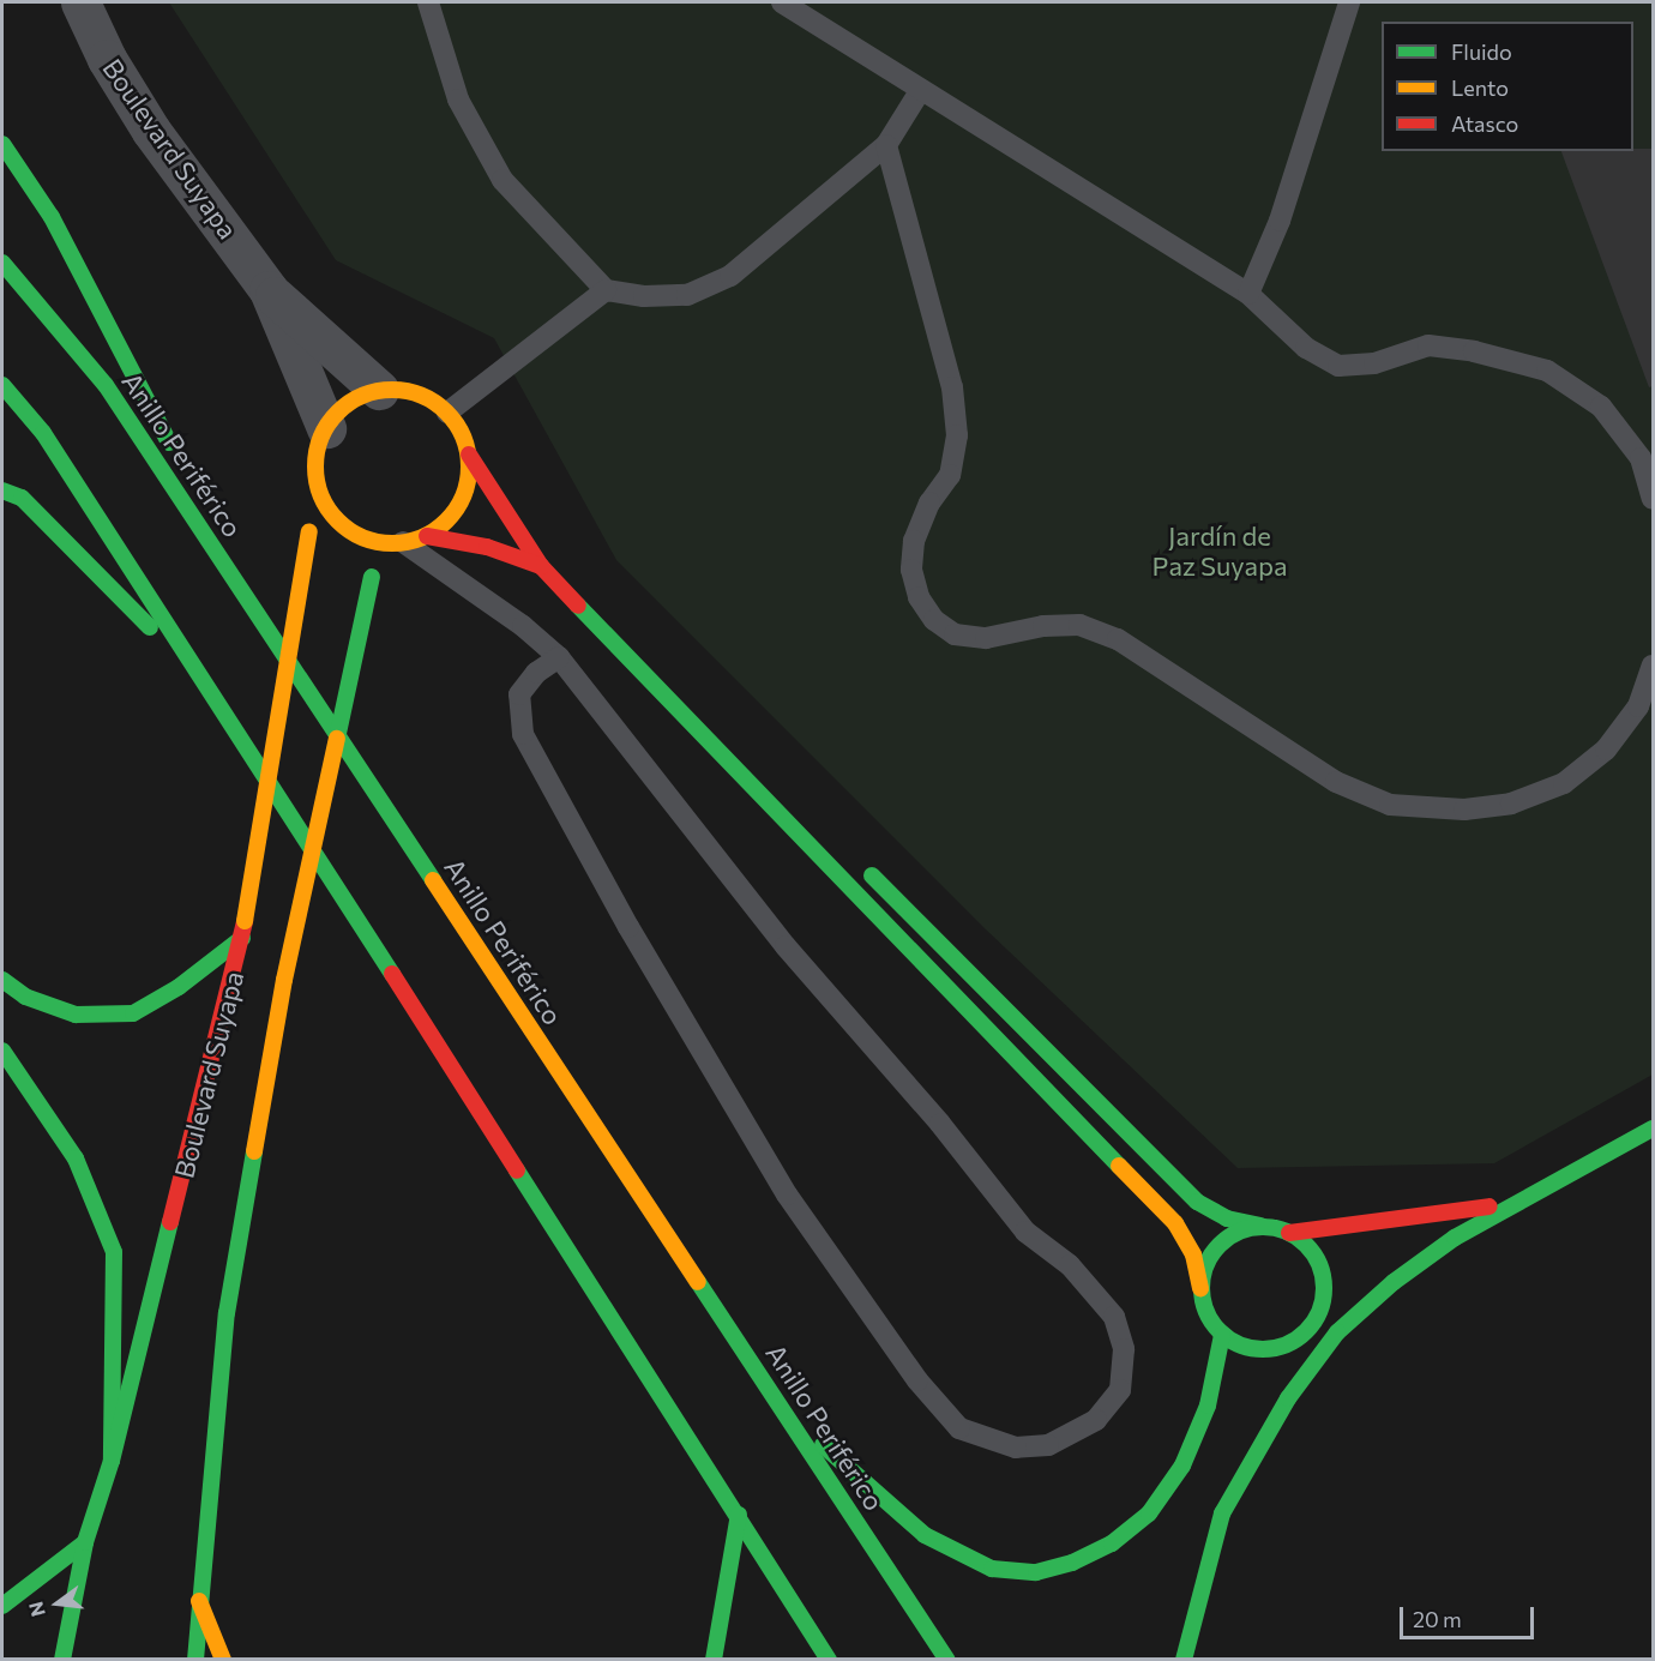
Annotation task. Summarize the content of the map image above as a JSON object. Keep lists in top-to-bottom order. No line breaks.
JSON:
{"streets":{"main road":["Boulevard Suyapa","Anillo Periférico"]},"parks":["Jardín de Paz Suyapa"],"legend":["Fluido","Lento","Atasco"],"scale_bar":"20 m","north":"left"}
